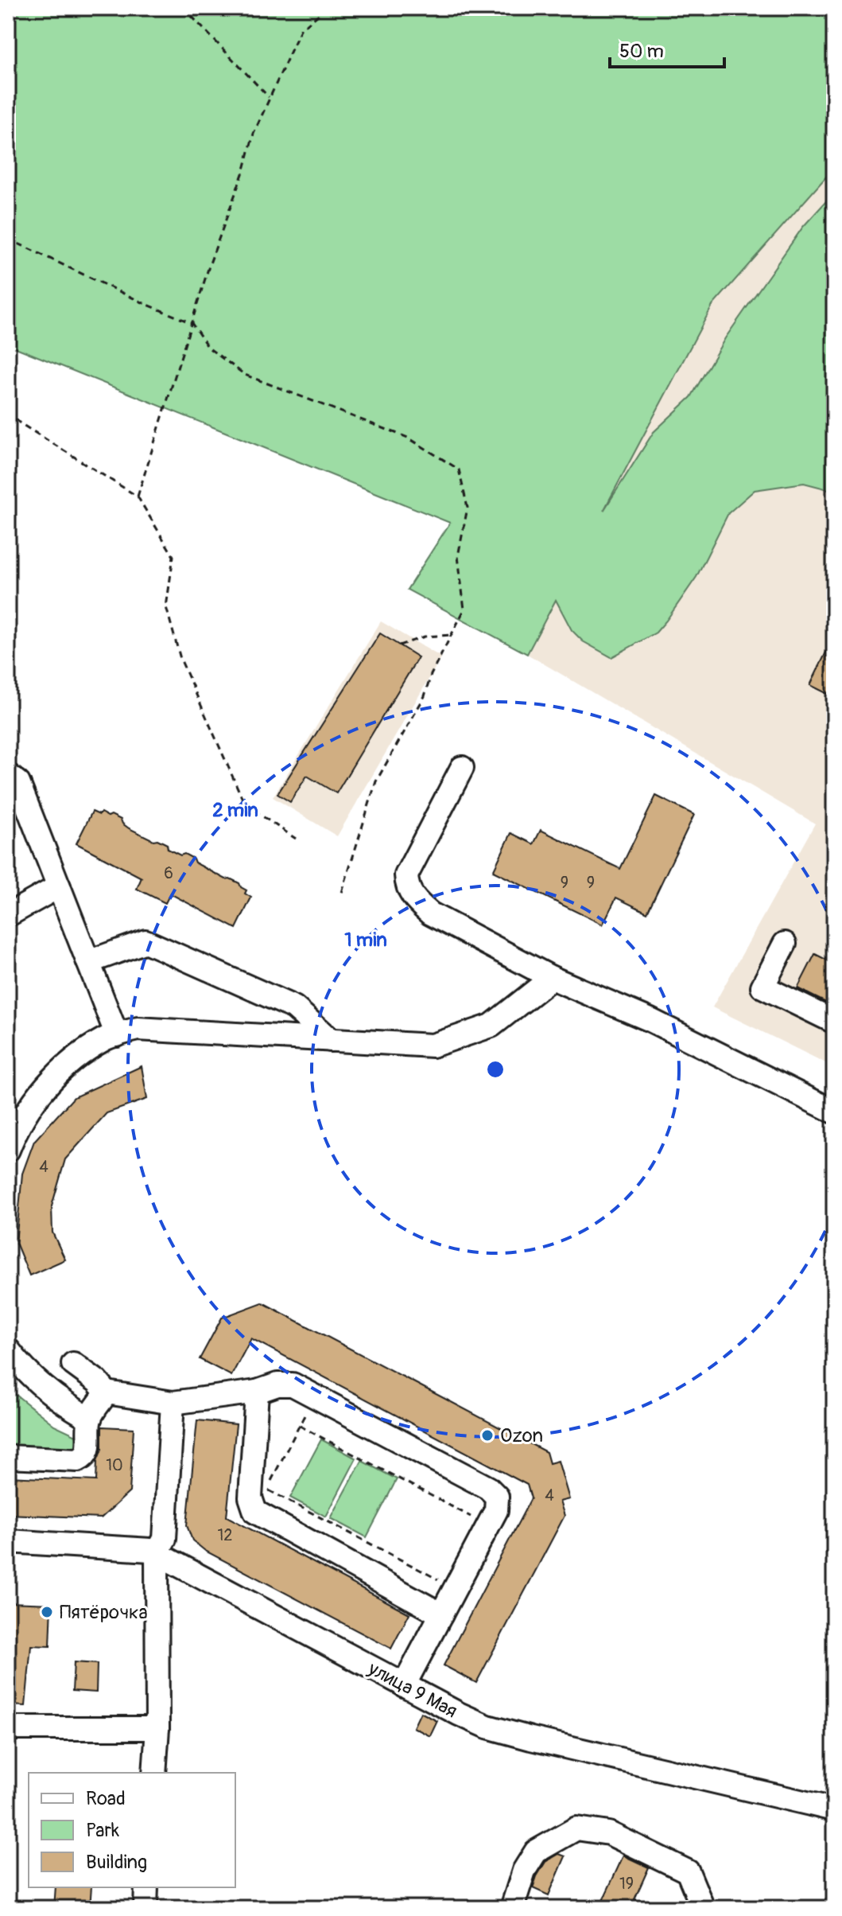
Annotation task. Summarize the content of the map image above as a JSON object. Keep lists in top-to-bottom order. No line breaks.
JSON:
{"streets":{"street":["улица 9 Мая"]},"places":["Ozon","Пятёрочка"],"house_numbers":["6","9","9","4","10","4","12","19"],"legend":["Road","Park","Building"],"scale_bar":"50 m","rings":["2 min","1 min"]}
